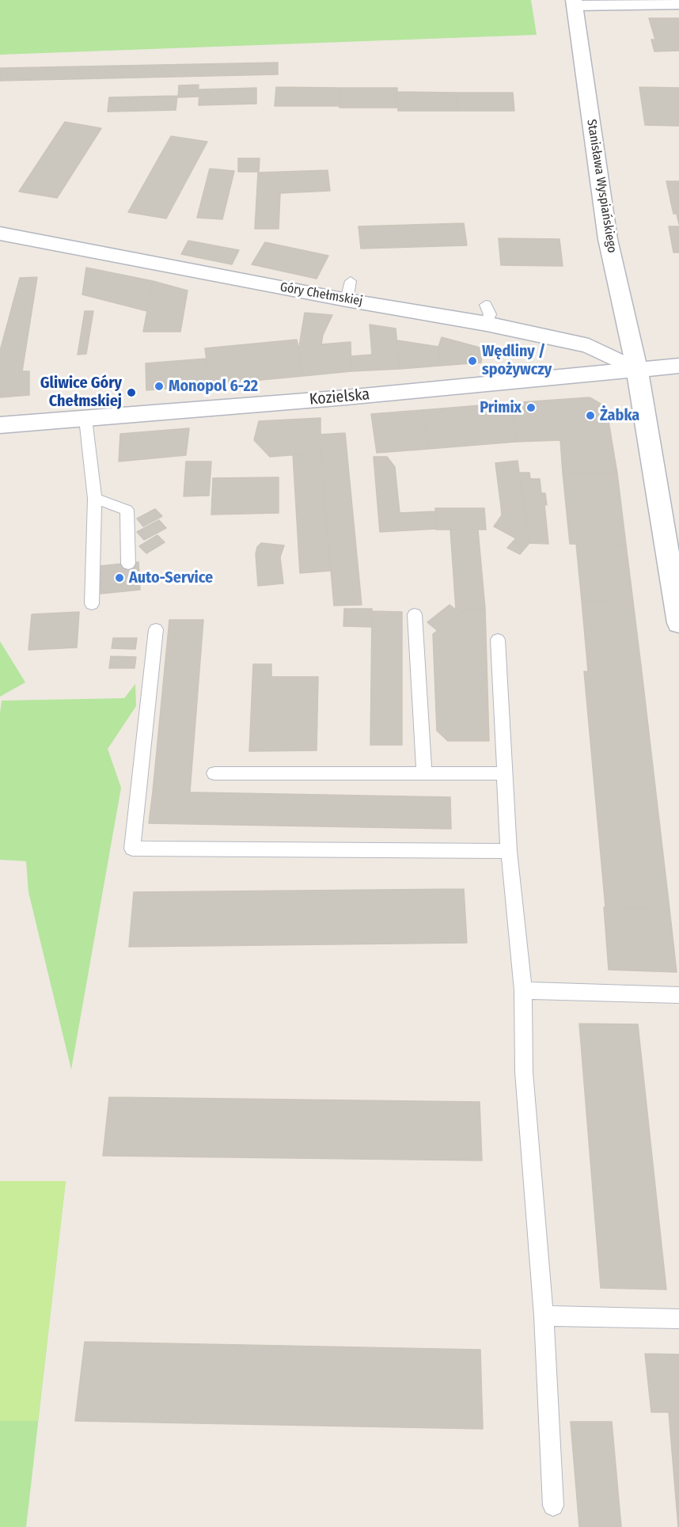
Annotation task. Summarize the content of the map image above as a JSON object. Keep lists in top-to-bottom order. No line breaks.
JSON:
{"streets":{"street":["Stanisława Wyspiańskiego","Góry Chełmskiej","Kozielska"]},"crossings":[["Stanisława Wyspiańskiego","Góry Chełmskiej"],["Stanisława Wyspiańskiego","Kozielska"],["Góry Chełmskiej","Kozielska"]],"places":["Wędliny / spożywczy","Monopol 6-22","Gliwice Góry Chełmskiej","Primix","Żabka","Auto-Service"]}
